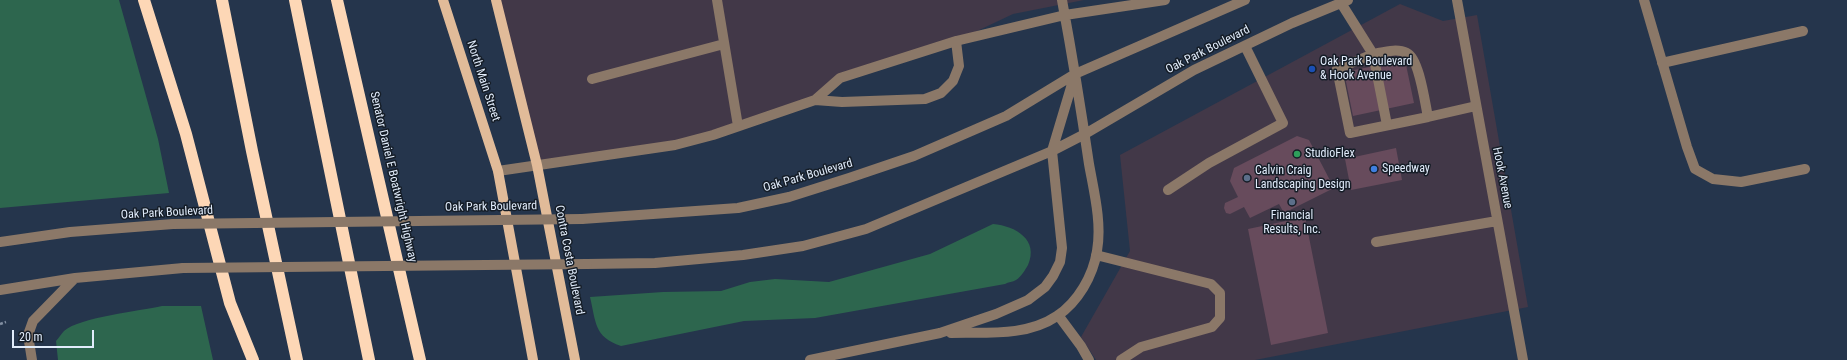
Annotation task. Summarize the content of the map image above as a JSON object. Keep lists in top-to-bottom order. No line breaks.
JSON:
{"streets":{"highway":["Senator Daniel E Boatwright Highway"],"main road":["North Main Street","Contra Costa Boulevard"],"street":["Oak Park Boulevard","Hook Avenue"]},"places":["Oak Park Boulevard & Hook Avenue","StudioFlex","Speedway","Calvin Craig Landscaping Design","Financial Results, Inc."],"scale_bar":"20 m"}
